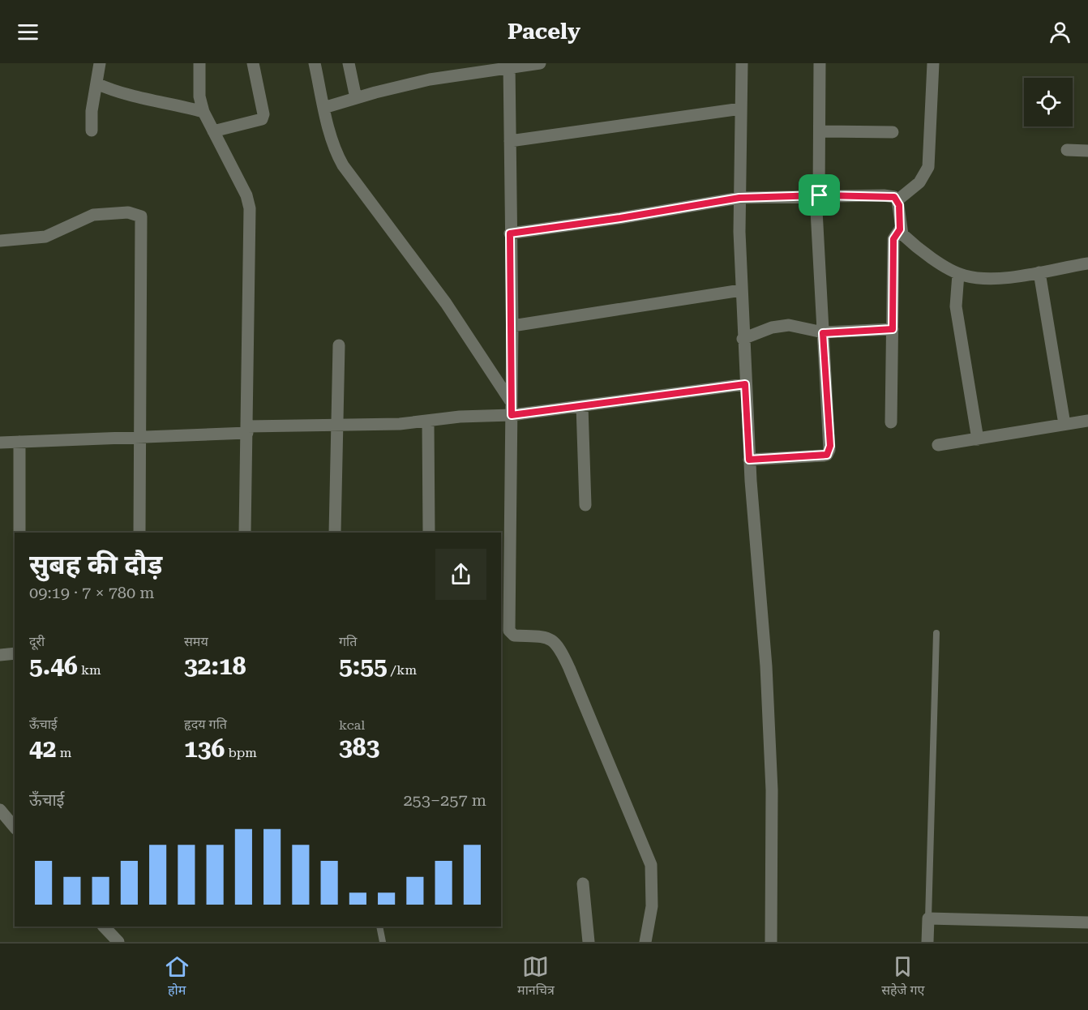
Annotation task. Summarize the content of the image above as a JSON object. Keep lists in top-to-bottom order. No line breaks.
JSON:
{"page":{"header":"Pacely","heading":["सुबह की दौड़","09:19 · 7 × 780 m"],"stats":[["दूरी","5.46 km"],["समय","32:18"],["गति","5:55 /km"],["ऊँचाई","42 m"],["हृदय गति","136 bpm"],["kcal","383"]],"chart":["ऊँचाई","253–257 m"],"tabs":["होम","मानचित्र","सहेजे गए"]}}
